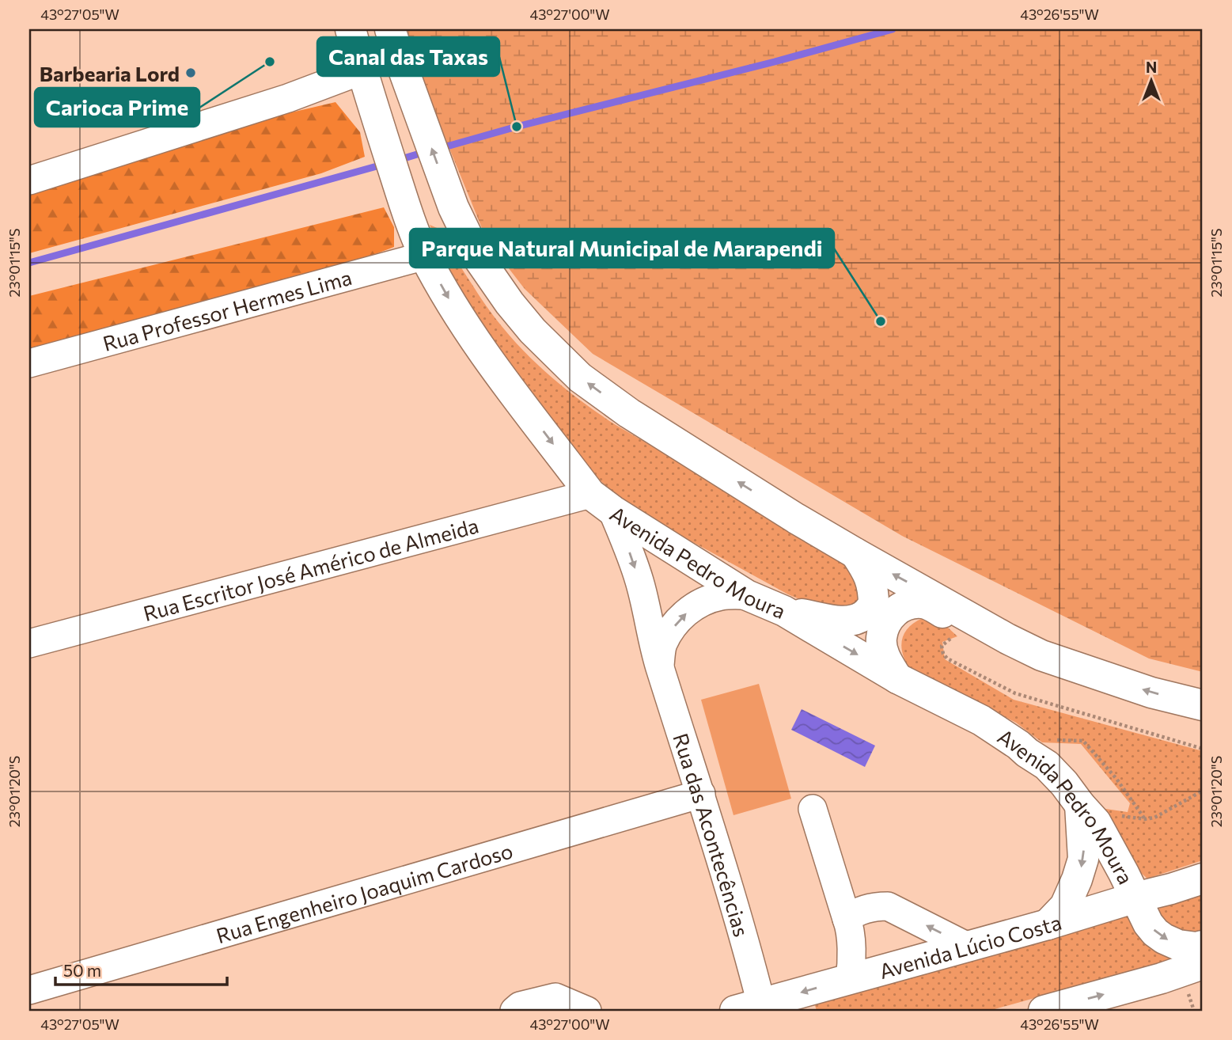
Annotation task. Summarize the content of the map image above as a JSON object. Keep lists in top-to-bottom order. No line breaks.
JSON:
{"streets":{"main road":["Avenida Pedro Moura","Avenida Lúcio Costa"],"street":["Rua Professor Hermes Lima","Rua Escritor José Américo de Almeida","Rua das Acontecências","Rua Engenheiro Joaquim Cardoso"]},"crossings":[["Rua Professor Hermes Lima","Avenida Pedro Moura"],["Avenida Pedro Moura","Rua Escritor José Américo de Almeida"],["Avenida Pedro Moura","Rua das Acontecências"],["Avenida Pedro Moura","Avenida Lúcio Costa"],["Rua Escritor José Américo de Almeida","Rua das Acontecências"],["Rua das Acontecências","Rua Engenheiro Joaquim Cardoso"],["Rua das Acontecências","Avenida Lúcio Costa"]],"places":["Carioca Prime","Barbearia Lord","Canal das Taxas","Parque Natural Municipal de Marapendi"],"scale_bar":"50 m","north":"top","coordinates":["43°27'05\"W","43°27'00\"W","43°26'55\"W","23°01'15\"S","23°01'20\"S"]}
